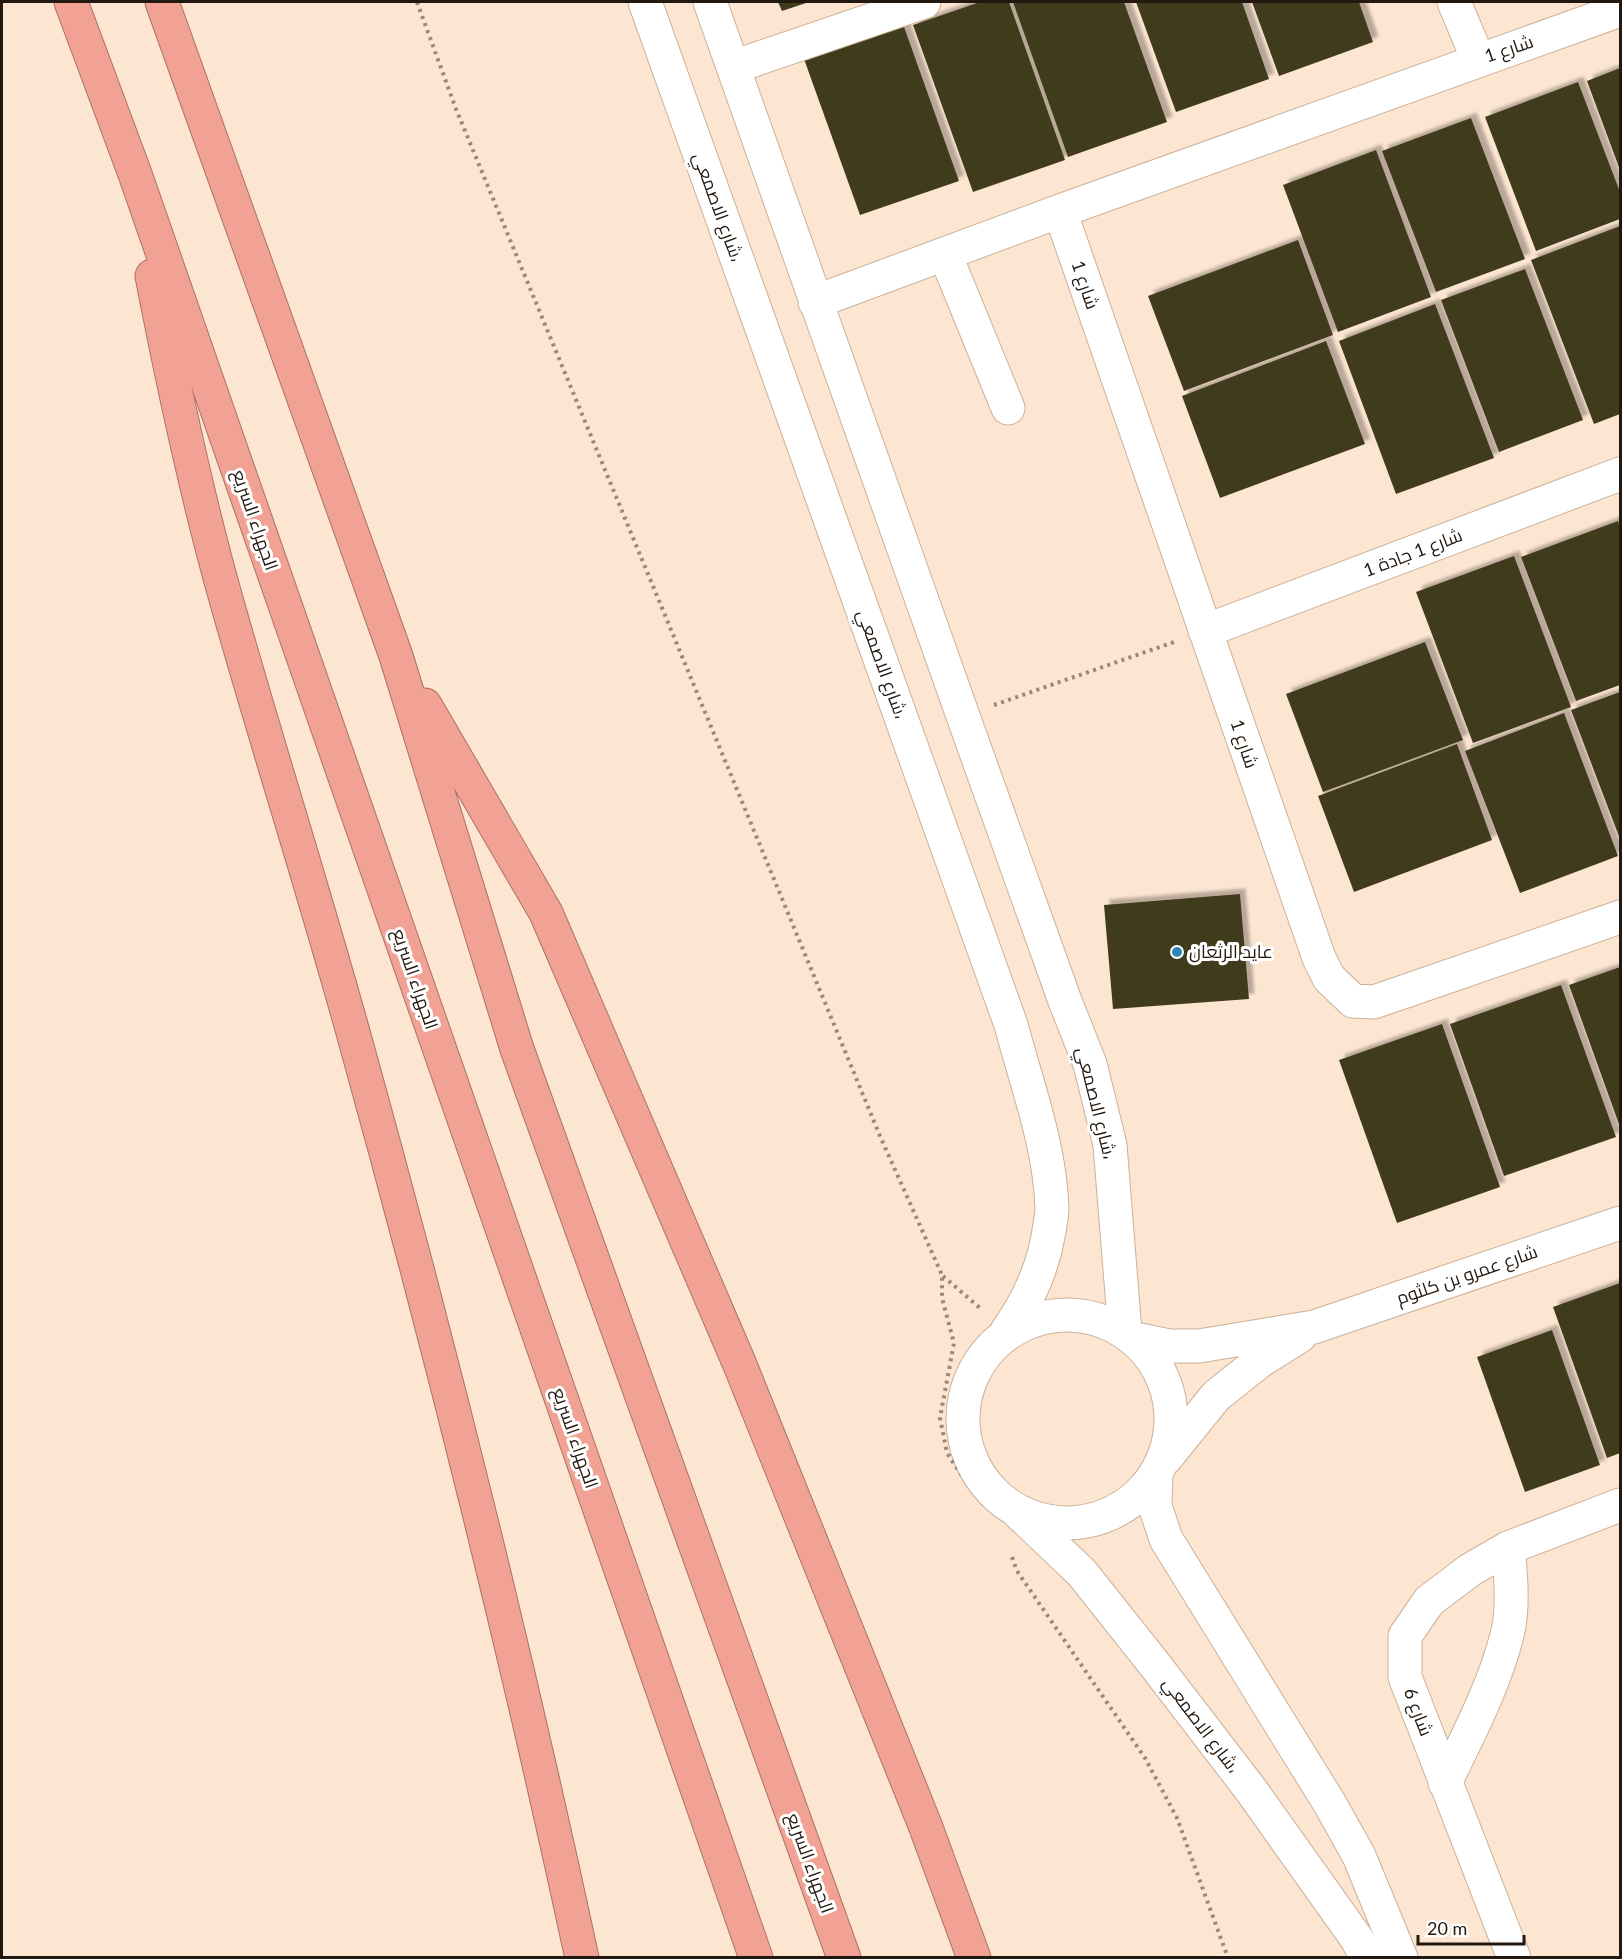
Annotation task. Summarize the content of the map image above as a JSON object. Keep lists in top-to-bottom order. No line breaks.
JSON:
{"streets":{"highway":["الجهراء السريع"],"street":["شارع 1","شارع الاصمعي،","شارع 1 جادة 1","شارع عمرو بن كلثوم","شارع 6"]},"crossings":[["شارع 1","شارع الاصمعي،"],["شارع 1","شارع 1 جادة 1"],["شارع الاصمعي،","شارع عمرو بن كلثوم"]],"places":["عايد الرثعان"],"scale_bar":"20 m"}
